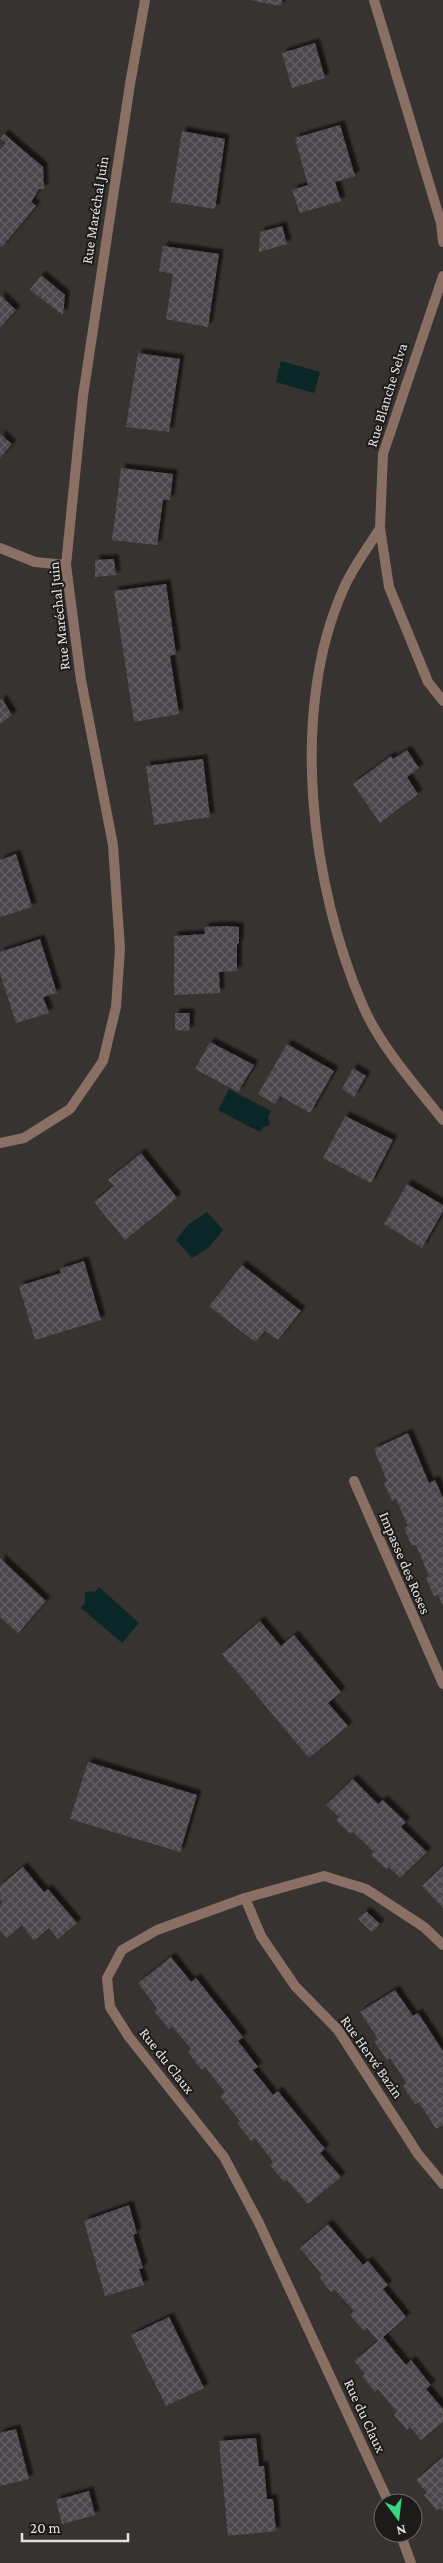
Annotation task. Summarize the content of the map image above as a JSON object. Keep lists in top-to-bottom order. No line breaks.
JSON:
{"streets":{"street":["Rue Maréchal Juin","Rue Blanche Selva","Impasse des Roses","Rue Hervé Bazin","Rue du Claux"]},"crossings":[["Rue Hervé Bazin","Rue du Claux"]],"scale_bar":"20 m","north":"bottom"}
